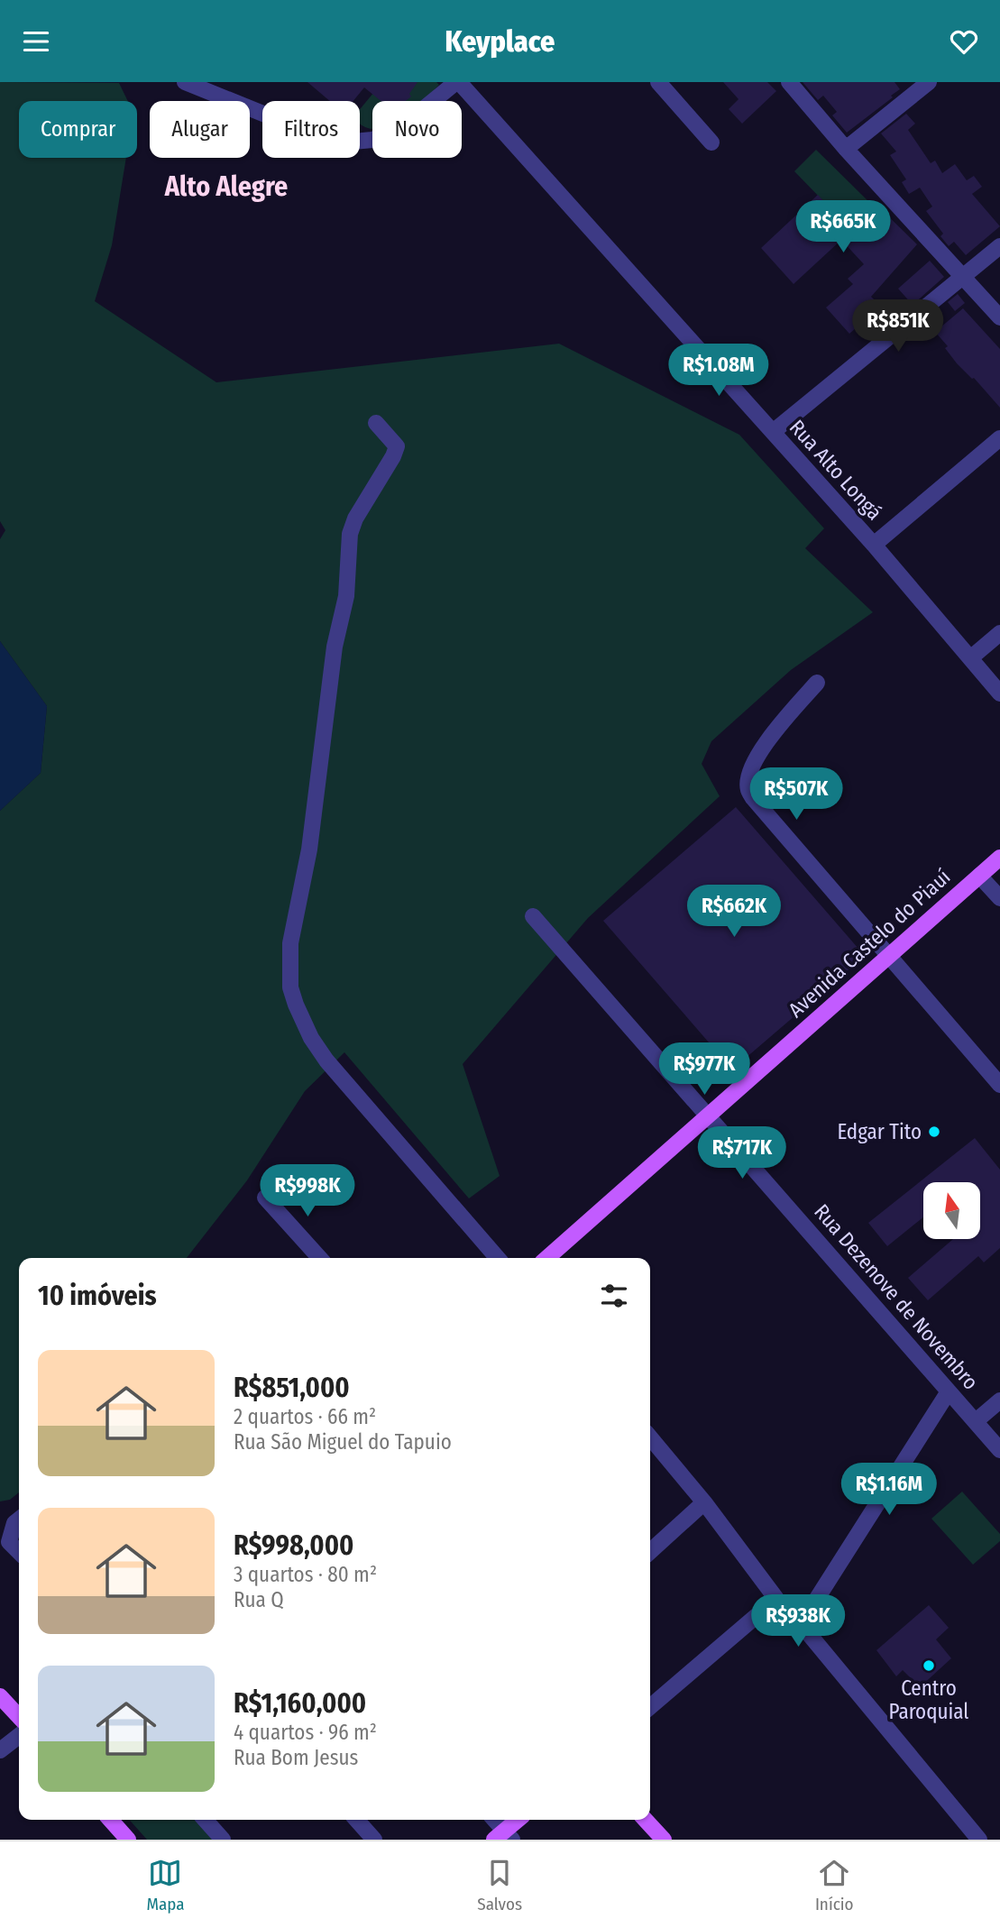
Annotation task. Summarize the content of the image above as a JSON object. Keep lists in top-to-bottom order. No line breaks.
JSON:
{"streets":{"main road":["Avenida Castelo do Piauí"],"street":["Rua Alto Longá","Rua Dezenove de Novembro"]},"crossings":[["Avenida Castelo do Piauí","Rua Dezenove de Novembro"]],"districts":["Alto Alegre"],"places":["Edgar Tito","Centro Paroquial"],"north":"top","page":{"header":"Keyplace","chip":["Comprar","Alugar","Filtros","Novo"],"price":["R$665K","R$851K","R$1.08M","R$507K","R$662K","R$977K","R$717K","R$998K","R$1.16M","R$938K"],"heading":"10 imóveis","list":[{"name":"R$851,000","note":"2 quartos · 66 m² · Rua São Miguel do Tapuio"},{"name":"R$998,000","note":"3 quartos · 80 m² · Rua Q"},{"name":"R$1,160,000","note":"4 quartos · 96 m² · Rua Bom Jesus"}],"tabs":["Mapa","Salvos","Início"]}}
